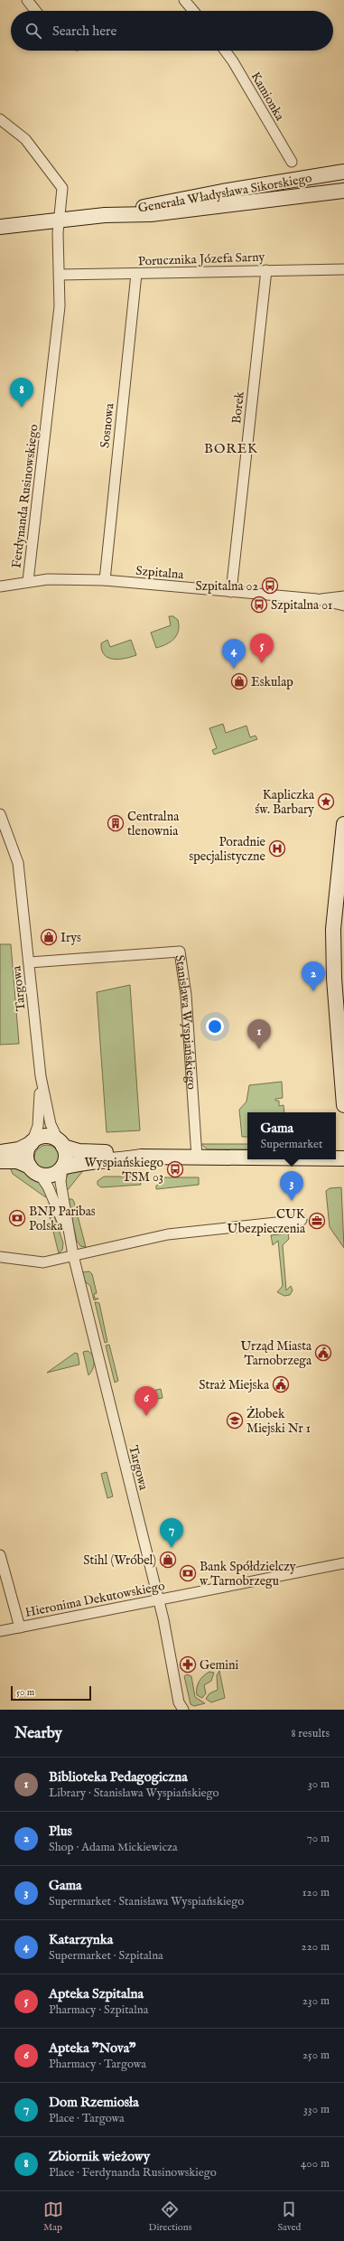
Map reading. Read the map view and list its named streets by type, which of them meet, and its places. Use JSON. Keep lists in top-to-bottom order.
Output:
{
  "streets": {
    "street": [
      "Kamionka",
      "Generała Władysława Sikorskiego",
      "Porucznika Józefa Sarny",
      "Borek",
      "Sosnowa",
      "Ferdynanda Rusinowskiego",
      "Szpitalna",
      "Targowa",
      "Stanisława Wyspiańskiego",
      "Hieronima Dekutowskiego"
    ]
  },
  "crossings": [
    ["Generała Władysława Sikorskiego", "Ferdynanda Rusinowskiego"],
    ["Porucznika Józefa Sarny", "Borek"],
    ["Porucznika Józefa Sarny", "Sosnowa"],
    ["Porucznika Józefa Sarny", "Ferdynanda Rusinowskiego"],
    ["Borek", "Szpitalna"],
    ["Sosnowa", "Szpitalna"],
    ["Ferdynanda Rusinowskiego", "Szpitalna"],
    ["Targowa", "Stanisława Wyspiańskiego"],
    ["Targowa", "Hieronima Dekutowskiego"]
  ],
  "districts": ["BOREK"],
  "places": {
    "bus stop": ["Szpitalna 02", "Szpitalna 01", "Wyspiańskiego TSM 03"],
    "shop": ["Eskulap", "Irys", "Stihl (Wróbel)"],
    "place": ["Kapliczka św. Barbary"],
    "building": ["Centralna tlenownia"],
    "hospital": ["Poradnie specjalistyczne"],
    "bank": ["BNP Paribas Polska", "Bank Spółdzielczy w Tarnobrzegu"],
    "office": ["CUK Ubezpieczenia"],
    "public building": ["Urząd Miasta Tarnobrzega", "Straż Miejska"],
    "school or university": ["Żłobek Miejski Nr 1"],
    "pharmacy": ["Gemini"]
  },
  "scale_bar": "50 m",
  "page": {
    "search": "Search here",
    "pins": [
      "8",
      "5",
      "4",
      "2",
      "1",
      "3",
      "6",
      "7"
    ],
    "popup": ["Gama", "Supermarket"],
    "scale": "50 m",
    "heading": ["Nearby", "8 results"],
    "list": [
      {
        "mark": "1",
        "name": "Biblioteka Pedagogiczna",
        "note": "Library · Stanisława Wyspiańskiego",
        "value": "30 m"
      },
      {
        "mark": "2",
        "name": "Plus",
        "note": "Shop · Adama Mickiewicza",
        "value": "70 m"
      },
      {
        "mark": "3",
        "name": "Gama",
        "note": "Supermarket · Stanisława Wyspiańskiego",
        "value": "120 m"
      },
      {
        "mark": "4",
        "name": "Katarzynka",
        "note": "Supermarket · Szpitalna",
        "value": "220 m"
      },
      {
        "mark": "5",
        "name": "Apteka Szpitalna",
        "note": "Pharmacy · Szpitalna",
        "value": "230 m"
      },
      {
        "mark": "6",
        "name": "Apteka \"Nova\"",
        "note": "Pharmacy · Targowa",
        "value": "250 m"
      },
      {
        "mark": "7",
        "name": "Dom Rzemiosła",
        "note": "Place · Targowa",
        "value": "330 m"
      },
      {
        "mark": "8",
        "name": "Zbiornik wieżowy",
        "note": "Place · Ferdynanda Rusinowskiego",
        "value": "400 m"
      }
    ],
    "nav": ["Map", "Directions", "Saved"]
  }
}
